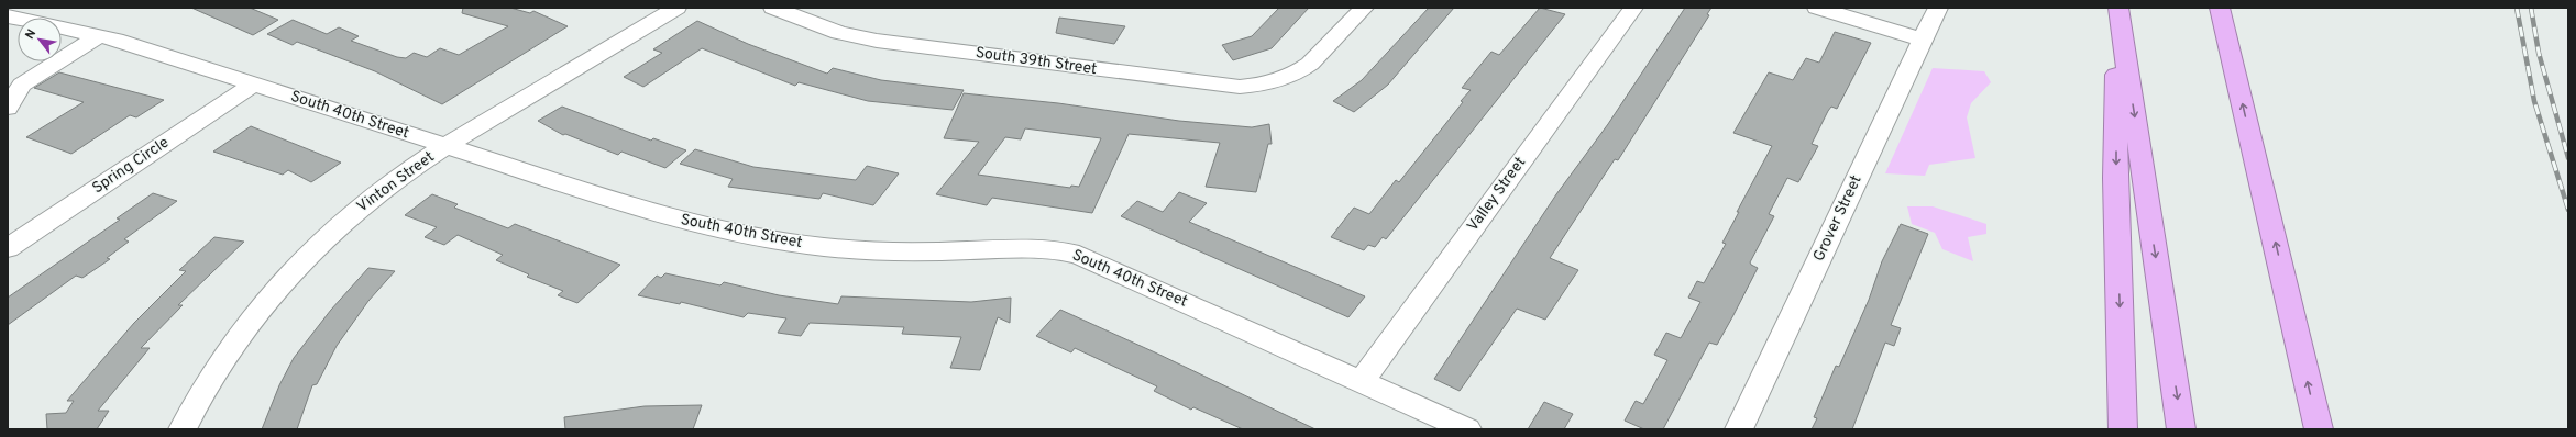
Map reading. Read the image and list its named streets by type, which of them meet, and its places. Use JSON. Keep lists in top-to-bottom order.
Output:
{
  "streets": {
    "street": [
      "South 39th Street",
      "South 40th Street",
      "Spring Circle",
      "Vinton Street",
      "Valley Street",
      "Grover Street"
    ]
  },
  "crossings": [
    ["South 40th Street", "Spring Circle"],
    ["South 40th Street", "Vinton Street"],
    ["South 40th Street", "Valley Street"]
  ],
  "north": "top left"
}
